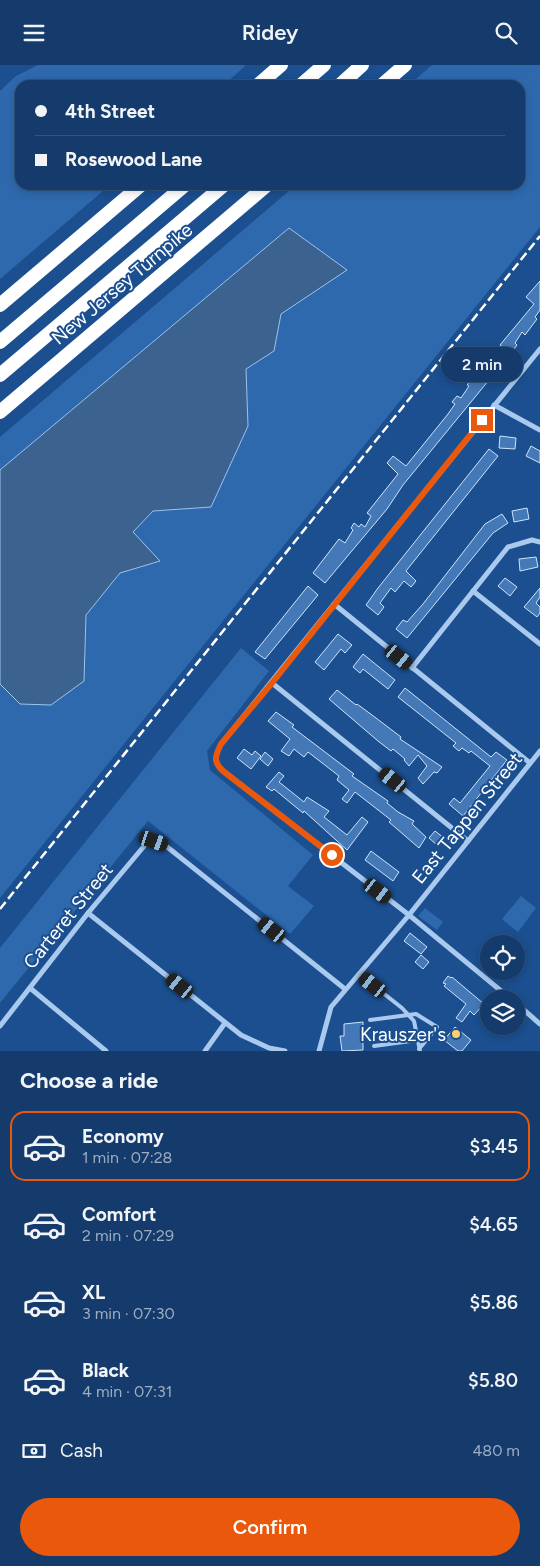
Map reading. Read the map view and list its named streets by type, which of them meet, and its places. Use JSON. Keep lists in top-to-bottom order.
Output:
{
  "streets": {
    "highway": ["New Jersey Turnpike"],
    "street": ["East Tappen Street", "Carteret Street"]
  },
  "crossings": [
    ["East Tappen Street", "Carteret Street"]
  ],
  "places": ["Krauszer's"],
  "page": {
    "header": "Ridey",
    "banner": ["4th Street", "Rosewood Lane"],
    "bubble": "2 min",
    "heading": "Choose a ride",
    "list": [
      {
        "name": "Economy",
        "note": "1 min · 07:28",
        "value": "$3.45"
      },
      {
        "name": "Comfort",
        "note": "2 min · 07:29",
        "value": "$4.65"
      },
      {
        "name": "XL",
        "note": "3 min · 07:30",
        "value": "$5.86"
      },
      {
        "name": "Black",
        "note": "4 min · 07:31",
        "value": "$5.80"
      }
    ],
    "pay": ["Cash", "480 m"],
    "buttons": "Confirm"
  }
}
